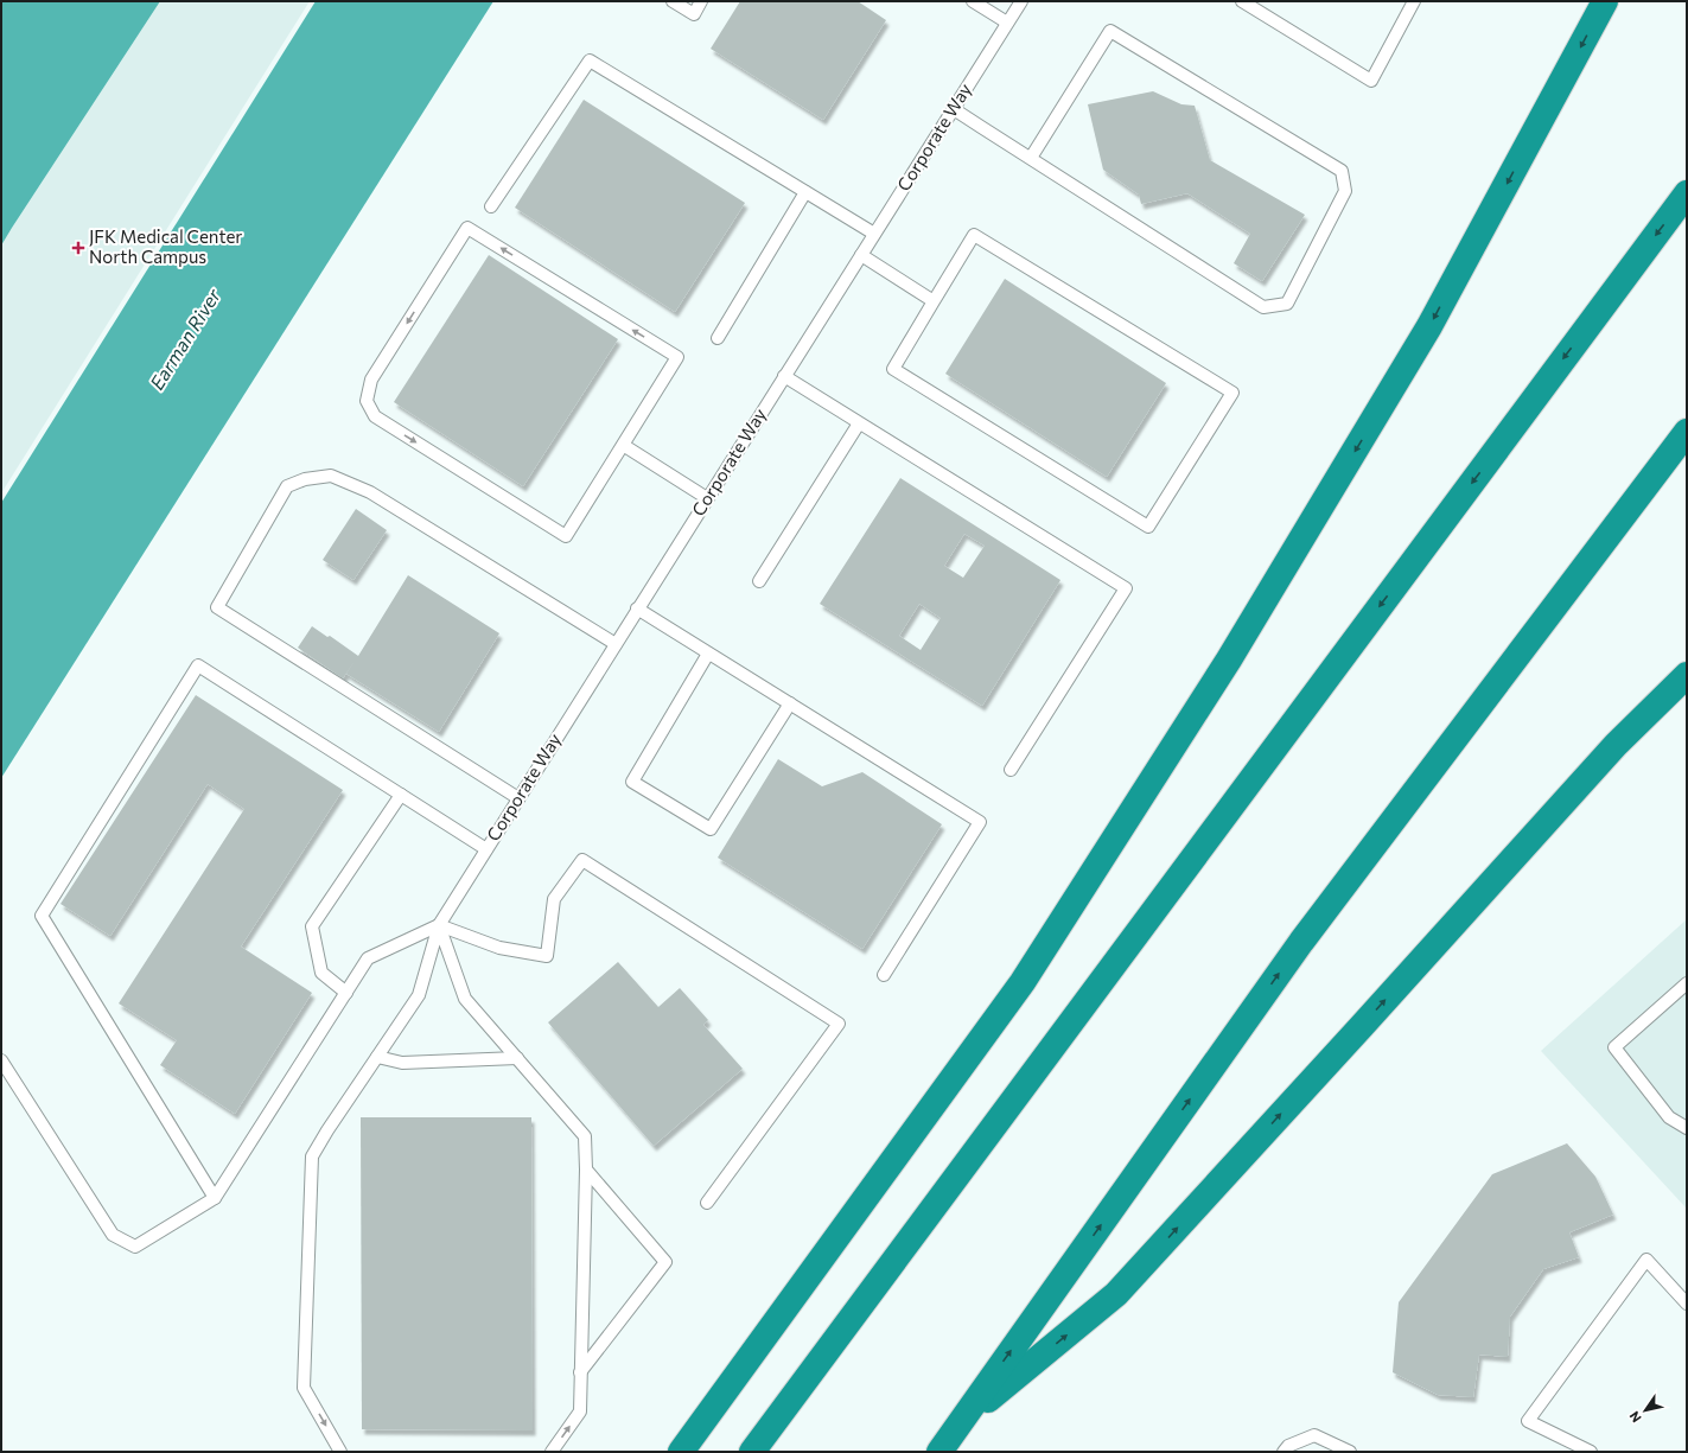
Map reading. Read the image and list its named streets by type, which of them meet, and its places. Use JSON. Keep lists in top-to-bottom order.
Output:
{
  "streets": {
    "lane": ["Corporate Way"]
  },
  "water": ["Earman River"],
  "places": {
    "health": ["JFK Medical Center North Campus"]
  },
  "north": "bottom left"
}
